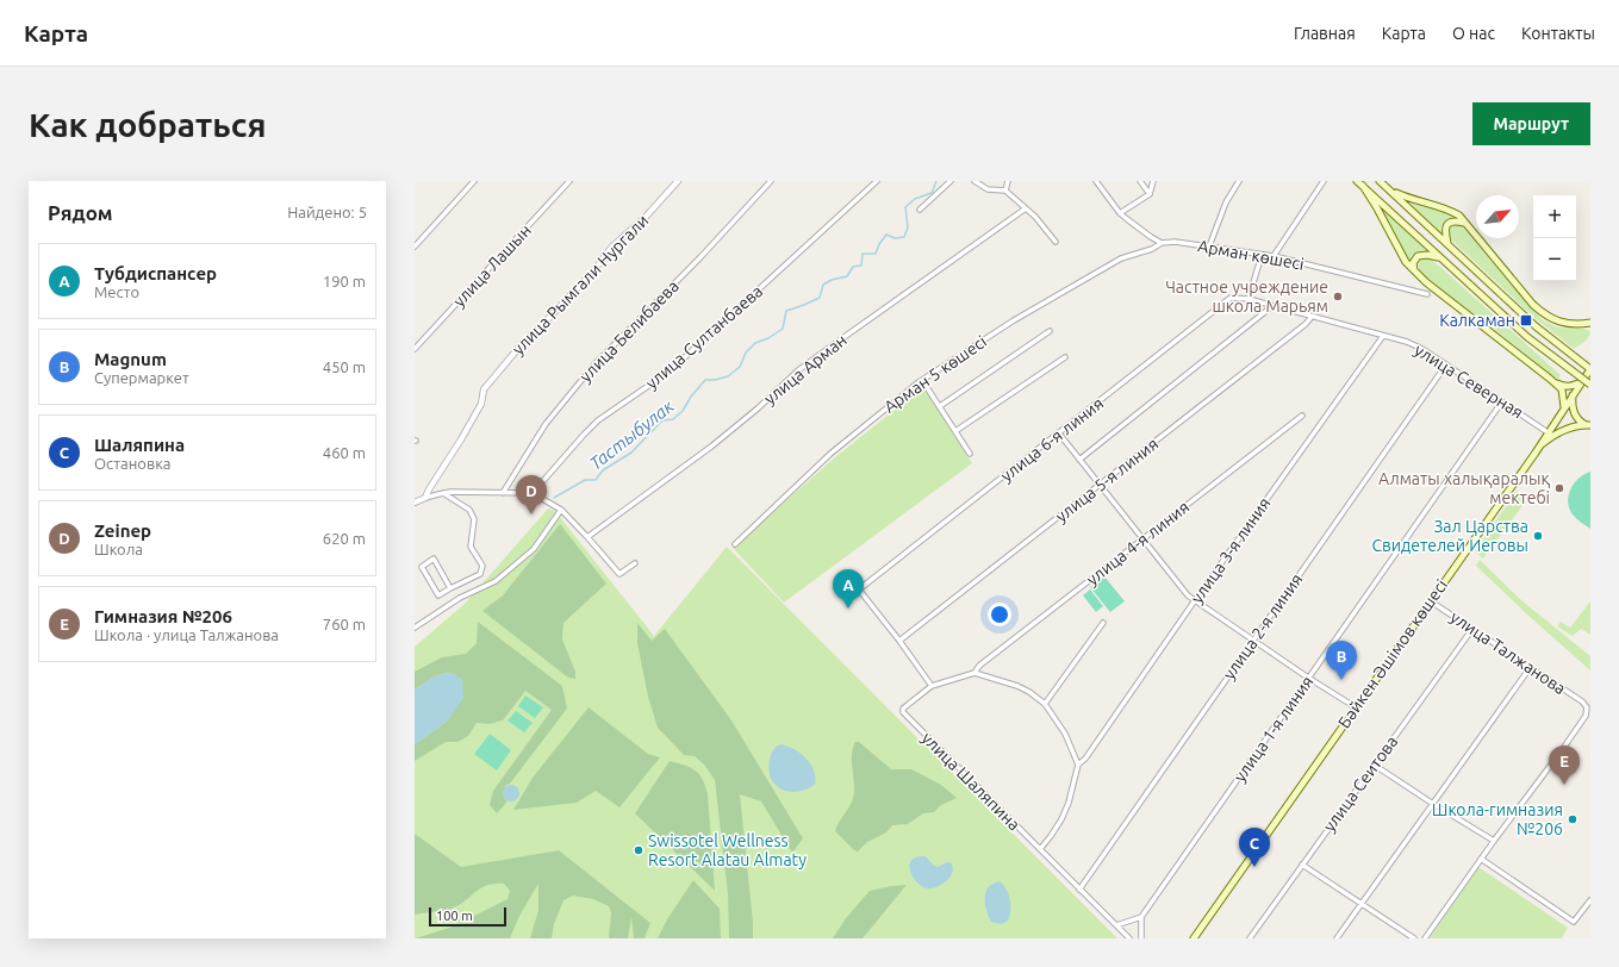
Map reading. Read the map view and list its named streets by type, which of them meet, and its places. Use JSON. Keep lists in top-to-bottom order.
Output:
{
  "streets": {
    "main road": ["Бәйкен Әшімов көшесі"],
    "street": [
      "Арман көшесі",
      "улица Лашын",
      "улица Рымгали Нургали",
      "улица Белибаева",
      "улица Султанбаева",
      "улица Арман",
      "Арман 5 көшесі",
      "улица Северная",
      "улица 6-я линия",
      "улица 5-я линия",
      "улица 4-я линия",
      "улица 3-я линия",
      "улица 2-я линия",
      "улица Талжанова",
      "улица 1-я линия",
      "улица Шаляпина",
      "улица Сеитова"
    ]
  },
  "crossings": [
    ["Арман көшесі", "Арман 5 көшесі"],
    ["улица Северная", "улица 6-я линия"],
    ["улица Северная", "улица 5-я линия"],
    ["улица Северная", "улица 3-я линия"],
    ["улица Северная", "улица 2-я линия"],
    ["улица Северная", "Бәйкен Әшімов көшесі"],
    ["улица Северная", "улица 1-я линия"],
    ["улица 6-я линия", "улица 5-я линия"],
    ["улица 2-я линия", "улица Шаляпина"],
    ["улица Талжанова", "Бәйкен Әшімов көшесі"],
    ["улица Талжанова", "улица Сеитова"]
  ],
  "water": ["Тастыбулак"],
  "places": {
    "other": [
      "Частное учреждение школа Марьям",
      "Алматы халықаралық мектебі",
      "Зал Царства Свидетелей Иеговы",
      "Школа-гимназия №206",
      "Swissotel Wellness Resort Alatau Almaty"
    ],
    "transit": ["Калкаман"]
  },
  "scale_bar": "100 m",
  "north": "top right",
  "page": {
    "header": "Карта",
    "nav": [
      "Главная",
      "Карта",
      "О нас",
      "Контакты"
    ],
    "buttons": "Маршрут",
    "title": "Как добраться",
    "heading": ["Рядом", "Найдено: 5"],
    "map_buttons": ["+", "−"],
    "list": [
      {
        "mark": "A",
        "name": "Тубдиспансер",
        "note": "Место",
        "value": "190 m"
      },
      {
        "mark": "B",
        "name": "Magnum",
        "note": "Супермаркет",
        "value": "450 m"
      },
      {
        "mark": "C",
        "name": "Шаляпина",
        "note": "Остановка",
        "value": "460 m"
      },
      {
        "mark": "D",
        "name": "Zeinep",
        "note": "Школа",
        "value": "620 m"
      },
      {
        "mark": "E",
        "name": "Гимназия №206",
        "note": "Школа · улица Талжанова",
        "value": "760 m"
      }
    ],
    "pins": [
      "D",
      "A",
      "B",
      "E",
      "C"
    ],
    "scale": "100 m"
  }
}
